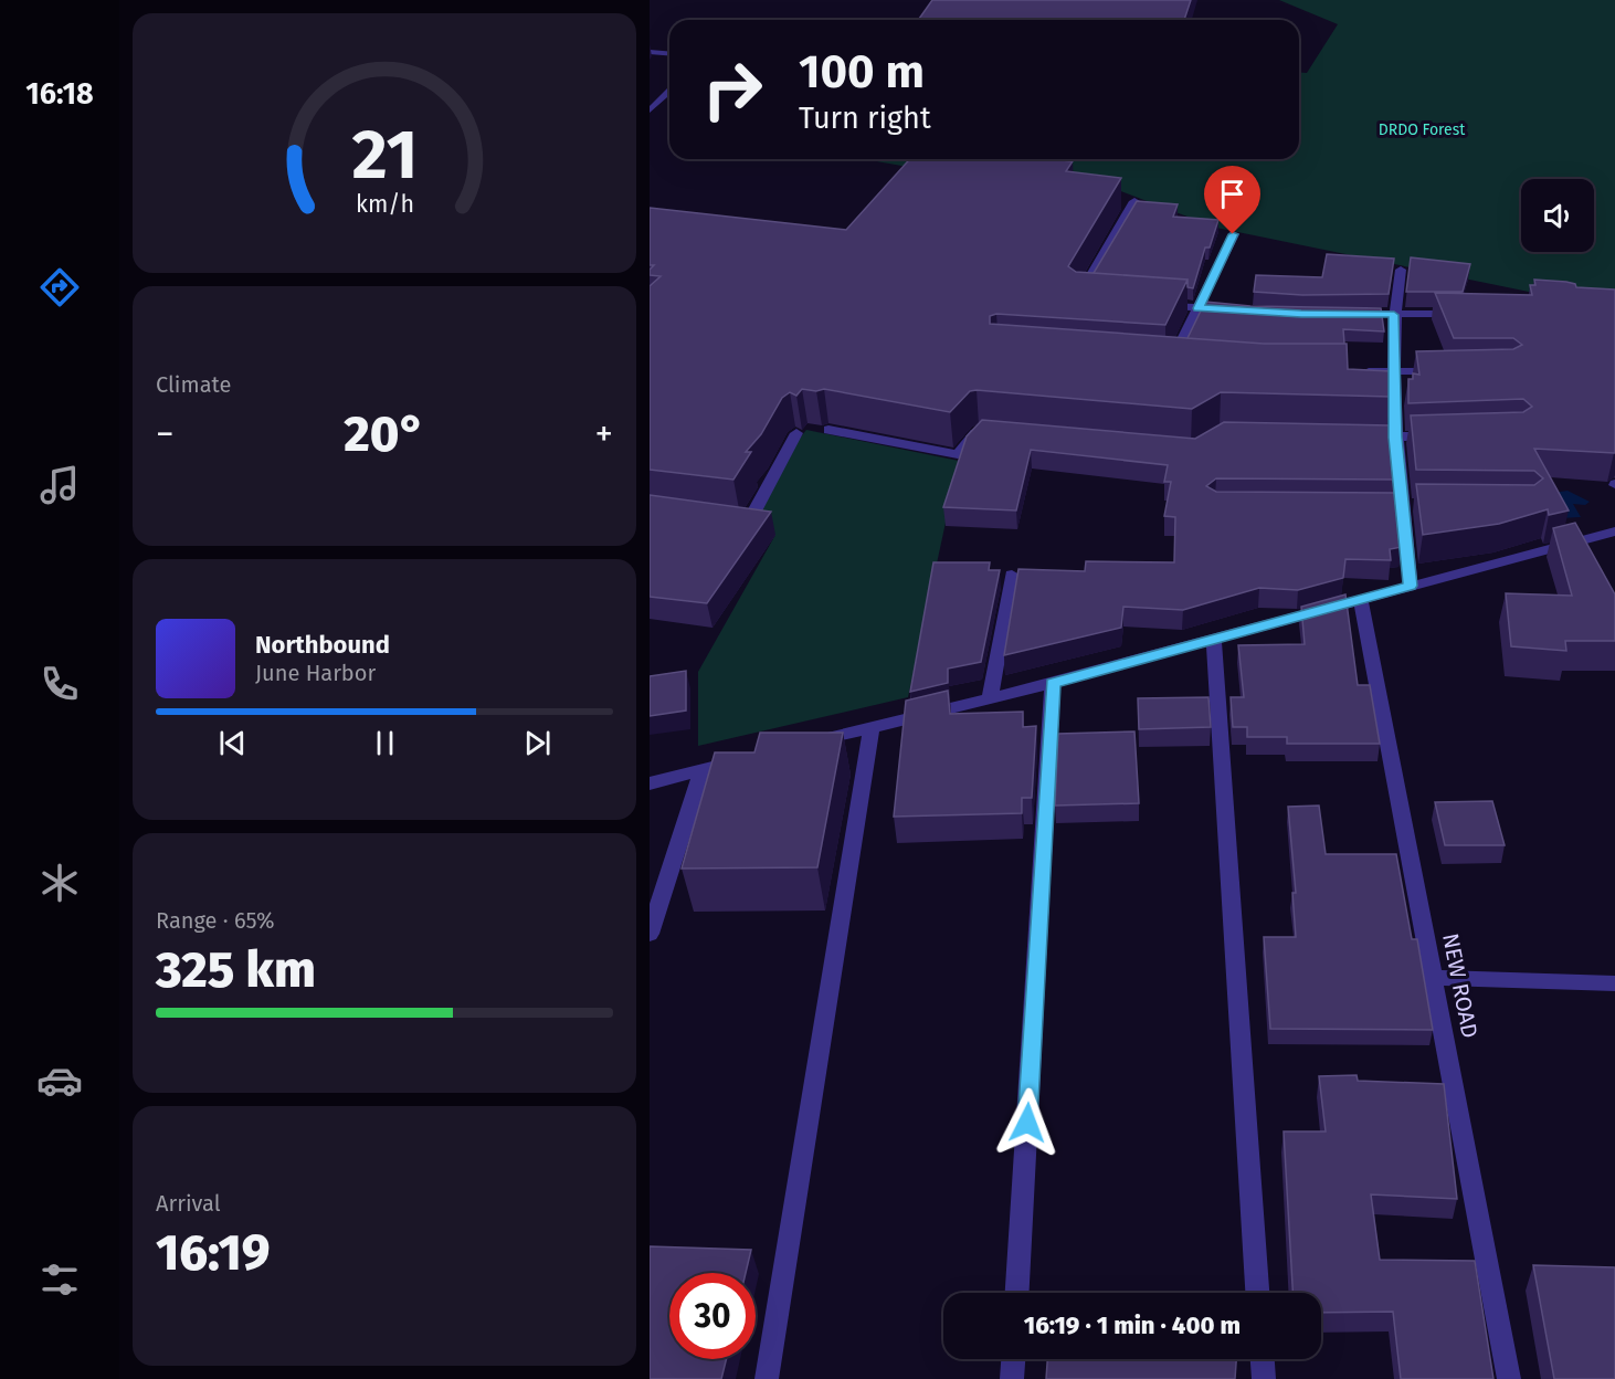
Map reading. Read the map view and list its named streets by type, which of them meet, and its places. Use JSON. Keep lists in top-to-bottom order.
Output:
{
  "streets": {
    "street": ["NEW ROAD"]
  },
  "parks": ["DRDO Forest"],
  "page": {
    "tabs": "16:18",
    "turn": ["100 m", "Turn right"],
    "tile": [
      "Climate",
      ["Range · 65%", "325 km"],
      ["Arrival", "16:19"]
    ],
    "heat": ["−", "20°", "+"],
    "song": ["Northbound", "June Harbor"],
    "limit": "30",
    "trip": "16:19 · 1 min · 400 m",
    "gauge": ["21", "km/h"]
  }
}
